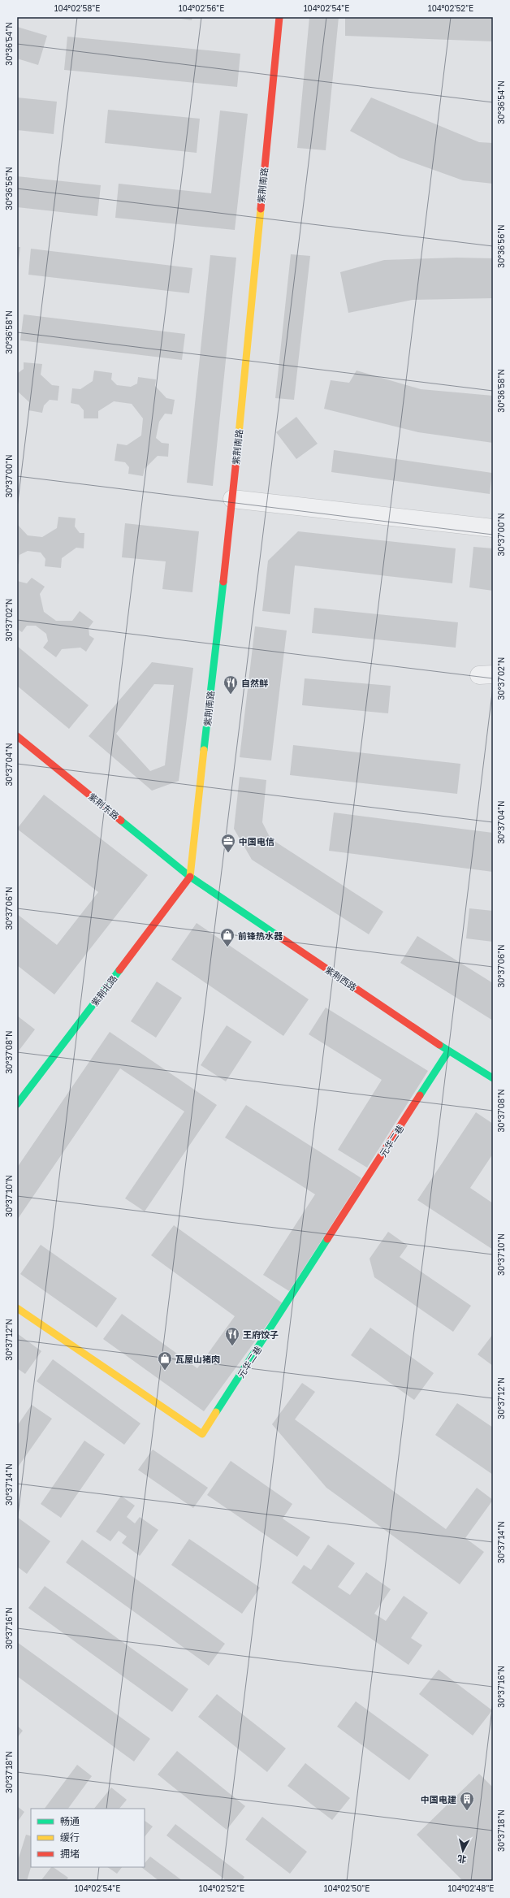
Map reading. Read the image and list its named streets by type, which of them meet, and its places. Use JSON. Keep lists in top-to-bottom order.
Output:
{
  "streets": {
    "street": [
      "紫荆南路",
      "紫荆东路",
      "紫荆西路",
      "紫荆北路",
      "元华二巷"
    ]
  },
  "crossings": [
    ["紫荆南路", "紫荆东路"],
    ["紫荆南路", "紫荆西路"],
    ["紫荆南路", "紫荆北路"],
    ["紫荆东路", "紫荆西路"],
    ["紫荆东路", "紫荆北路"],
    ["紫荆西路", "紫荆北路"],
    ["紫荆西路", "元华二巷"]
  ],
  "places": {
    "restaurant": ["自然鲜", "王府饺子"],
    "office": ["中国电信"],
    "shop": ["前锋热水器", "瓦屋山猪肉"],
    "building": ["中国电建"]
  },
  "legend": ["畅通", "缓行", "拥堵"],
  "north": "bottom",
  "coordinates": [
    "104°02'58\"E",
    "104°02'56\"E",
    "104°02'54\"E",
    "104°02'52\"E",
    "30°36'54\"N",
    "30°36'56\"N",
    "30°36'58\"N",
    "30°37'00\"N",
    "30°37'02\"N",
    "30°37'04\"N",
    "30°37'06\"N",
    "30°37'08\"N",
    "30°37'10\"N",
    "30°37'12\"N",
    "30°37'14\"N",
    "30°37'16\"N",
    "30°37'18\"N",
    "104°02'50\"E",
    "104°02'48\"E"
  ]
}
